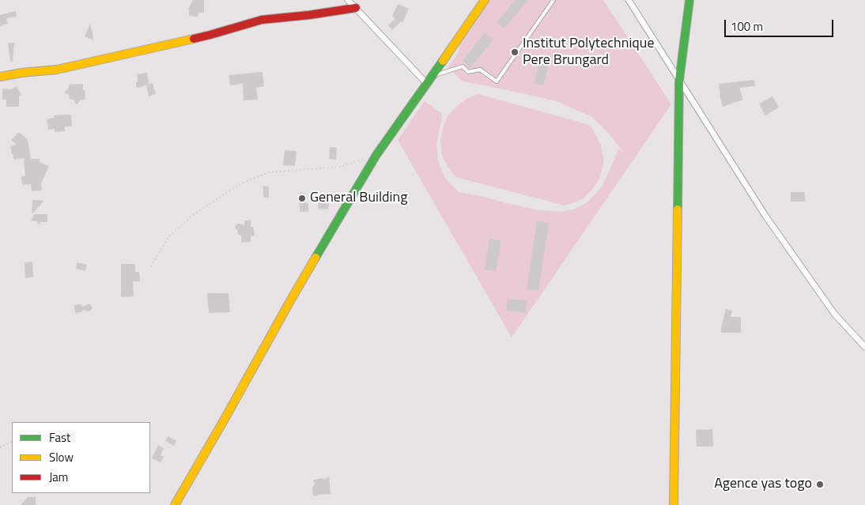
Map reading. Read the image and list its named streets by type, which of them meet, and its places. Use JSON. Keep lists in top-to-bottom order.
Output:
{
  "places": ["Institut Polytechnique Pere Brungard", "General Building", "Agence yas togo"],
  "legend": ["Fast", "Slow", "Jam"],
  "scale_bar": "100 m"
}
